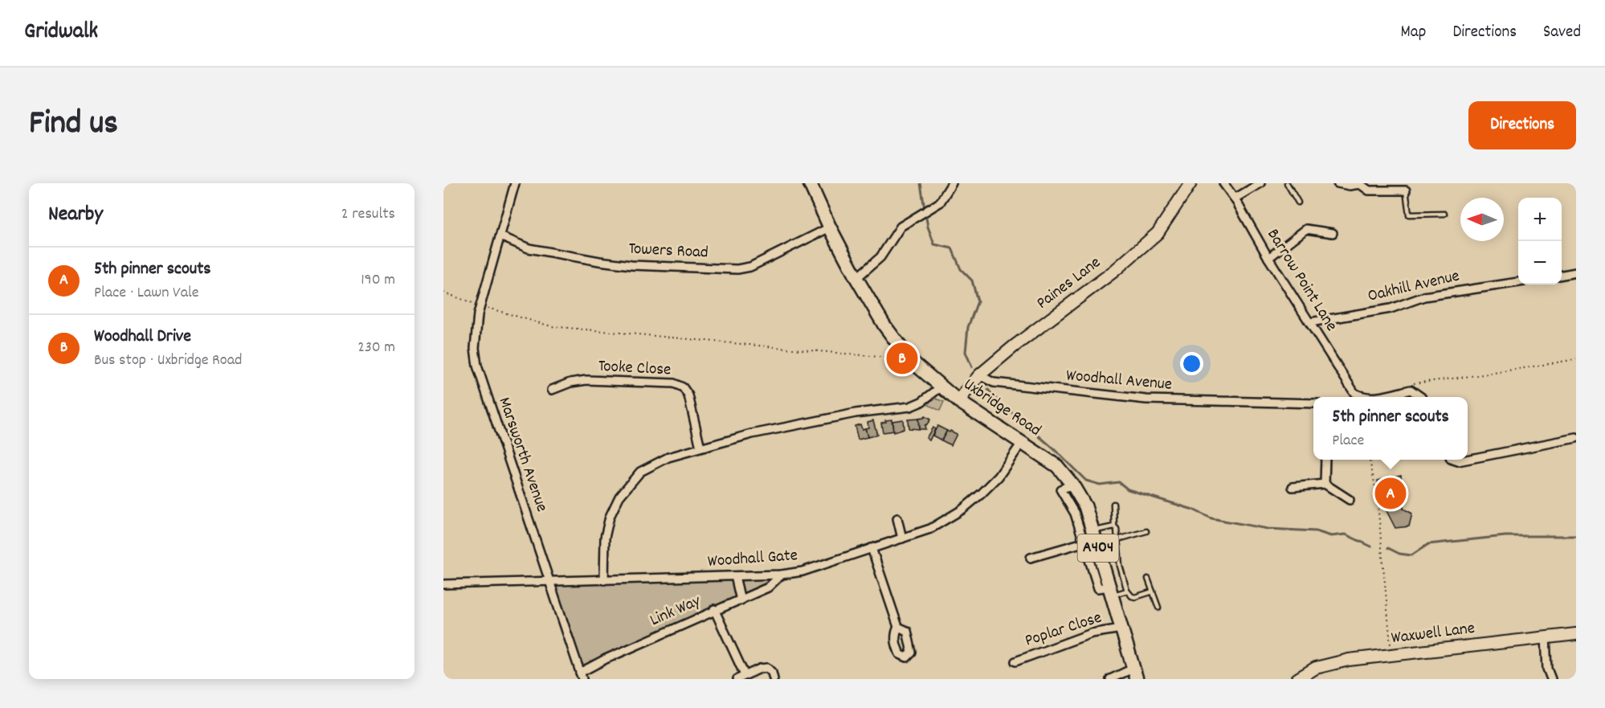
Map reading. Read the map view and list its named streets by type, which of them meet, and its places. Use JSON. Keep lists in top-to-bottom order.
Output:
{
  "streets": {
    "main road": ["Uxbridge Road", "A404"],
    "street": [
      "Towers Road",
      "Barrow Point Lane",
      "Paines Lane",
      "Oakhill Avenue",
      "Tooke Close",
      "Woodhall Avenue",
      "Marsworth Avenue",
      "Woodhall Gate",
      "Link Way",
      "Poplar Close",
      "Waxwell Lane"
    ]
  },
  "crossings": [
    ["Towers Road", "Uxbridge Road"],
    ["Towers Road", "Marsworth Avenue"],
    ["Barrow Point Lane", "Oakhill Avenue"],
    ["Paines Lane", "Woodhall Avenue"],
    ["Paines Lane", "Uxbridge Road"],
    ["Uxbridge Road", "Woodhall Gate"],
    ["Uxbridge Road", "Poplar Close"],
    ["Marsworth Avenue", "Woodhall Gate"],
    ["Marsworth Avenue", "Link Way"],
    ["Woodhall Gate", "Link Way"]
  ],
  "north": "left",
  "page": {
    "header": "Gridwalk",
    "nav": ["Map", "Directions", "Saved"],
    "title": "Find us",
    "buttons": "Directions",
    "heading": ["Nearby", "2 results"],
    "map_buttons": ["+", "−"],
    "list": [
      {
        "mark": "A",
        "name": "5th pinner scouts",
        "note": "Place · Lawn Vale",
        "value": "190 m"
      },
      {
        "mark": "B",
        "name": "Woodhall Drive",
        "note": "Bus stop · Uxbridge Road",
        "value": "230 m"
      }
    ],
    "pins": ["B", "A"],
    "popup": ["5th pinner scouts", "Place"]
  }
}
